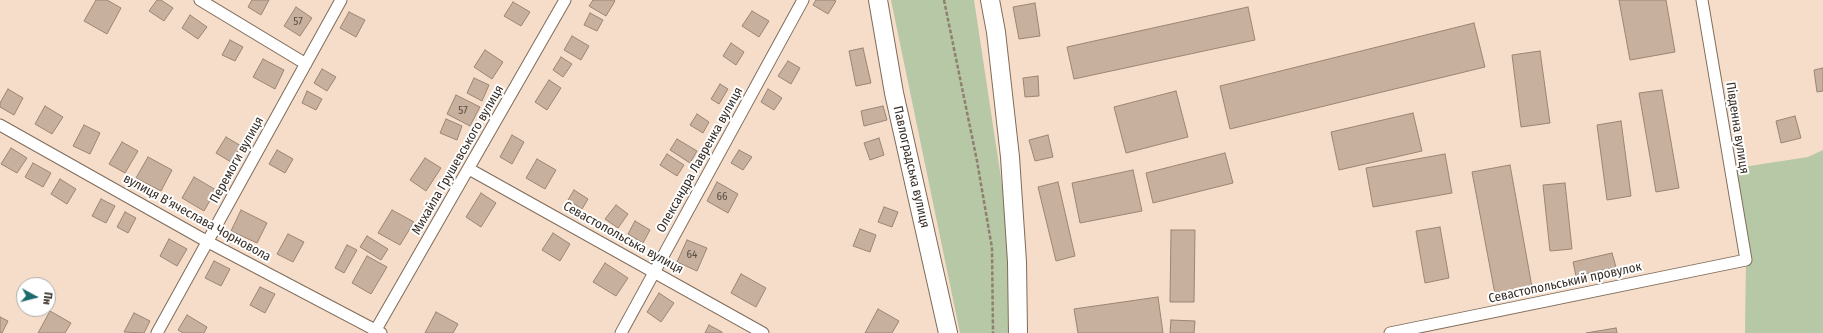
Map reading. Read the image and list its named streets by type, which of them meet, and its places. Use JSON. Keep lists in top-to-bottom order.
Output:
{
  "streets": {
    "main road": ["Павлоградська вулиця"],
    "street": [
      "Південна вулиця",
      "Перемоги вулиця",
      "Михайла Грушевського вулиця",
      "Олександра Лавренка вулиця",
      "вулиця В’ячеслава Чорновола",
      "Севастопольська вулиця",
      "Севастопольський провулок"
    ]
  },
  "crossings": [
    ["Південна вулиця", "Севастопольський провулок"],
    ["Перемоги вулиця", "вулиця В’ячеслава Чорновола"],
    ["Михайла Грушевського вулиця", "вулиця В’ячеслава Чорновола"],
    ["Михайла Грушевського вулиця", "Севастопольська вулиця"],
    ["Олександра Лавренка вулиця", "Севастопольська вулиця"]
  ],
  "house_numbers": [
    "57",
    "57",
    "66",
    "64"
  ],
  "north": "right"
}
